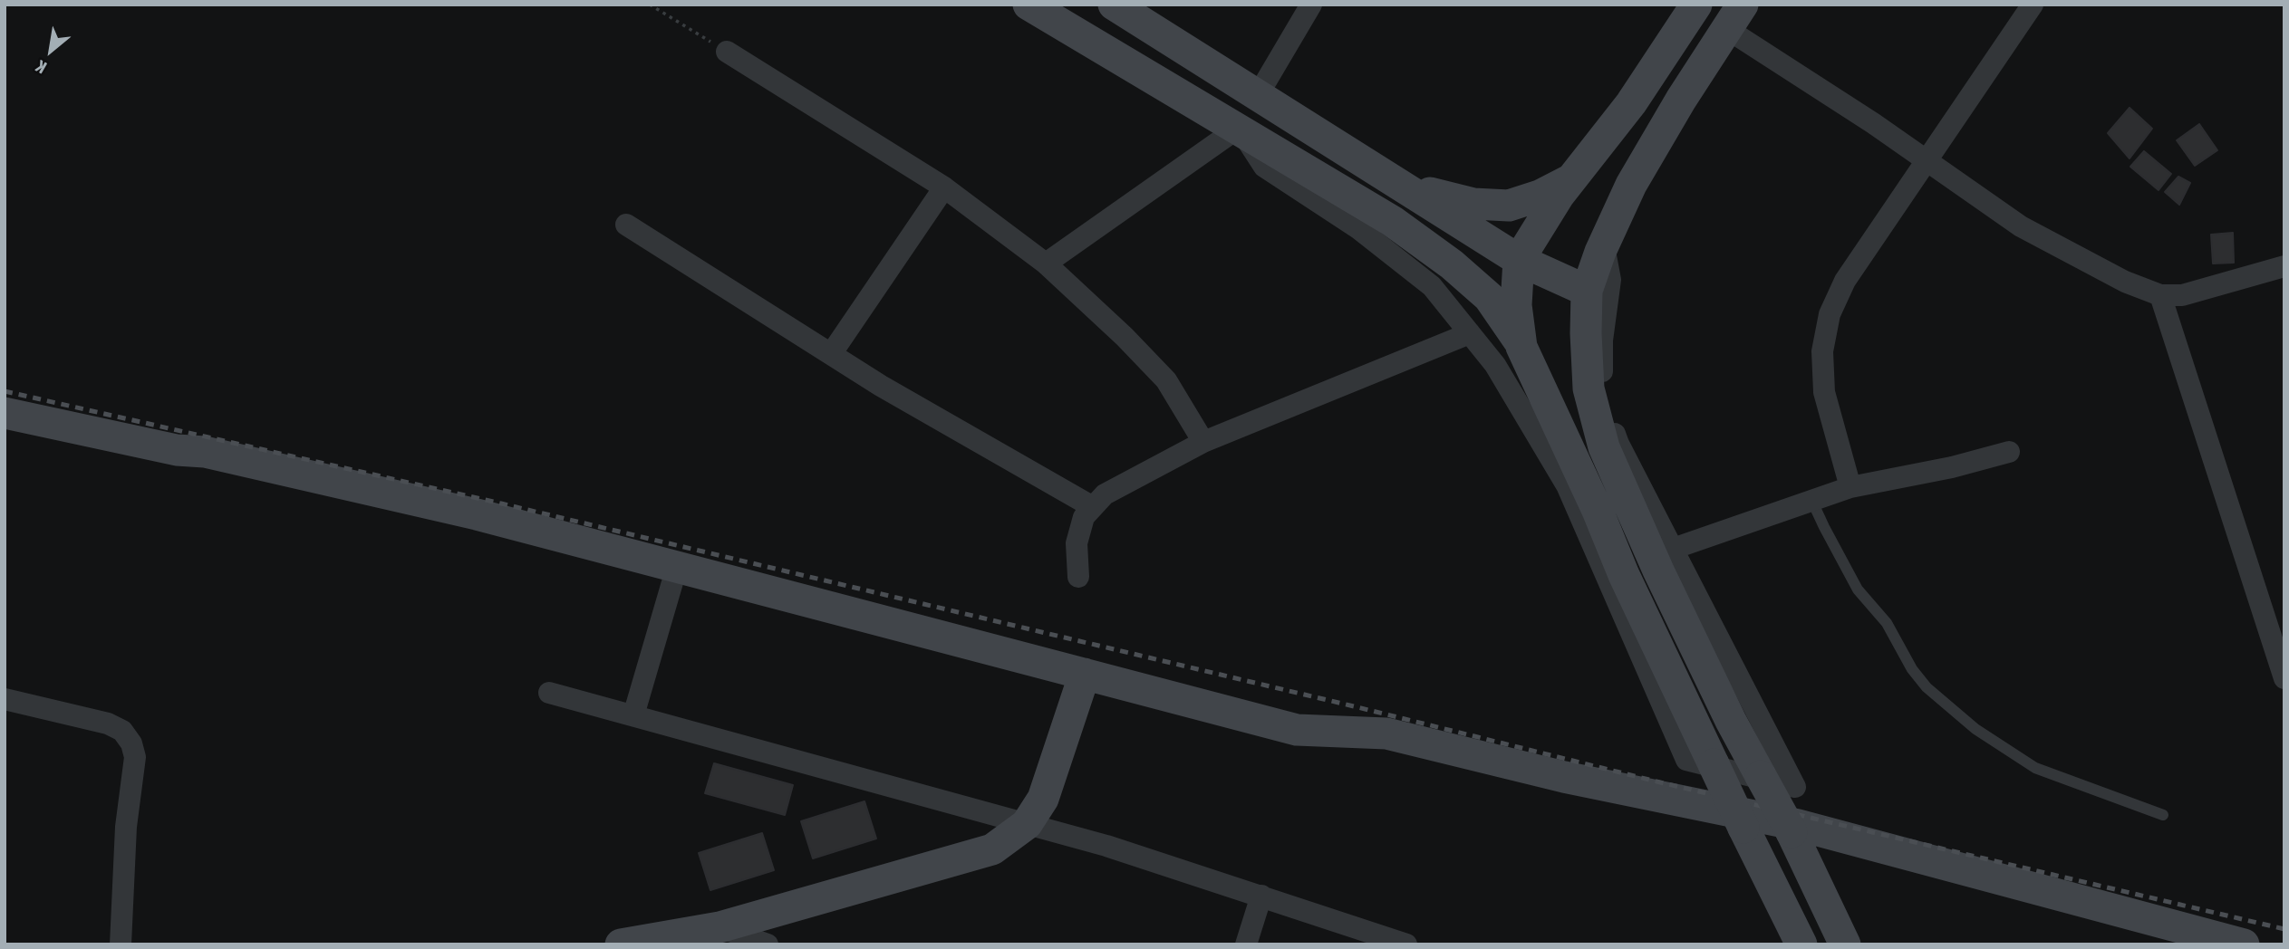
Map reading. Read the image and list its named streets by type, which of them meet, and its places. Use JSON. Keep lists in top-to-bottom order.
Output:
{
  "north": "bottom left"
}
